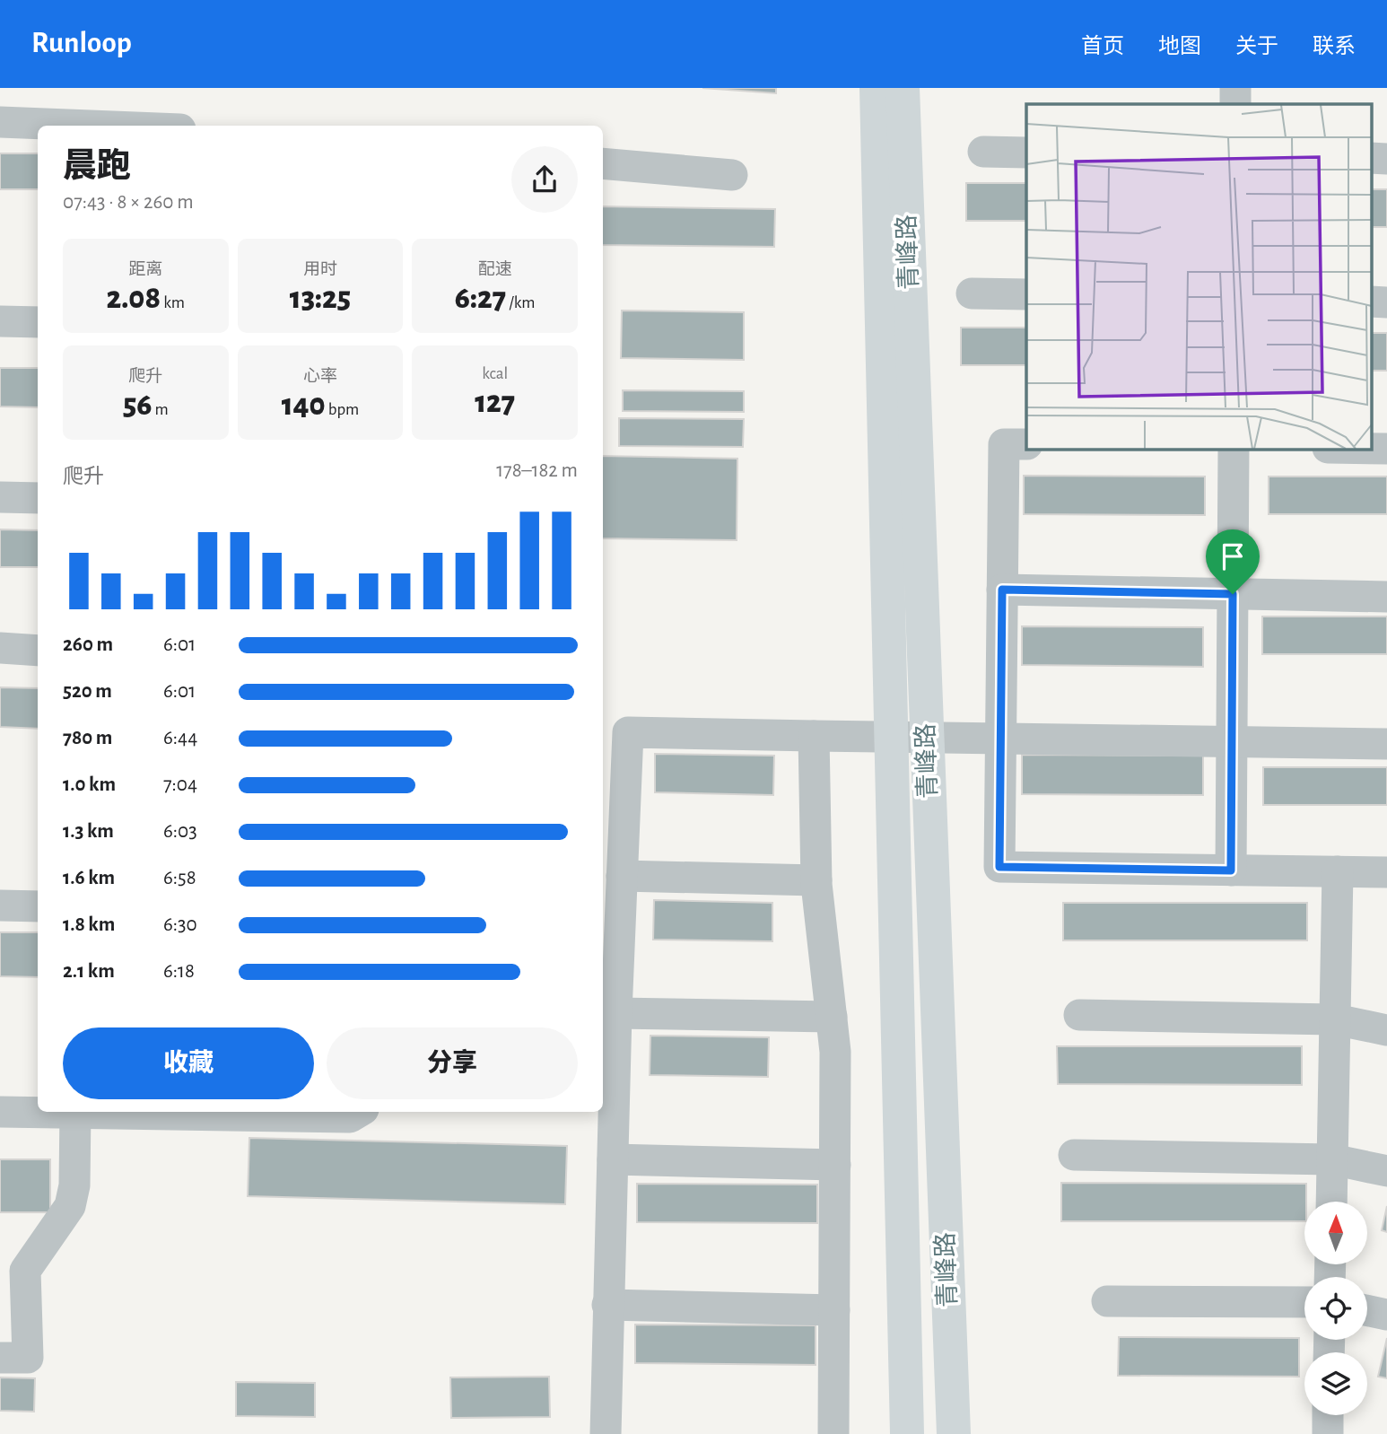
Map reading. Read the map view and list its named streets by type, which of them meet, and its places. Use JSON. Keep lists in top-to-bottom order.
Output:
{
  "streets": {
    "main road": ["青峰路"]
  },
  "north": "top",
  "page": {
    "header": "Runloop",
    "nav": [
      "首页",
      "地图",
      "关于",
      "联系"
    ],
    "heading": ["晨跑", "07:43 · 8 × 260 m"],
    "stats": [
      ["距离", "2.08 km"],
      ["用时", "13:25"],
      ["配速", "6:27 /km"],
      ["爬升", "56 m"],
      ["心率", "140 bpm"],
      ["kcal", "127"]
    ],
    "chart": ["爬升", "178–182 m"],
    "list": [
      {
        "name": "260 m",
        "note": "6:01"
      },
      {
        "name": "520 m",
        "note": "6:01"
      },
      {
        "name": "780 m",
        "note": "6:44"
      },
      {
        "name": "1.0 km",
        "note": "7:04"
      },
      {
        "name": "1.3 km",
        "note": "6:03"
      },
      {
        "name": "1.6 km",
        "note": "6:58"
      },
      {
        "name": "1.8 km",
        "note": "6:30"
      },
      {
        "name": "2.1 km",
        "note": "6:18"
      }
    ],
    "buttons": ["收藏", "分享"]
  }
}
